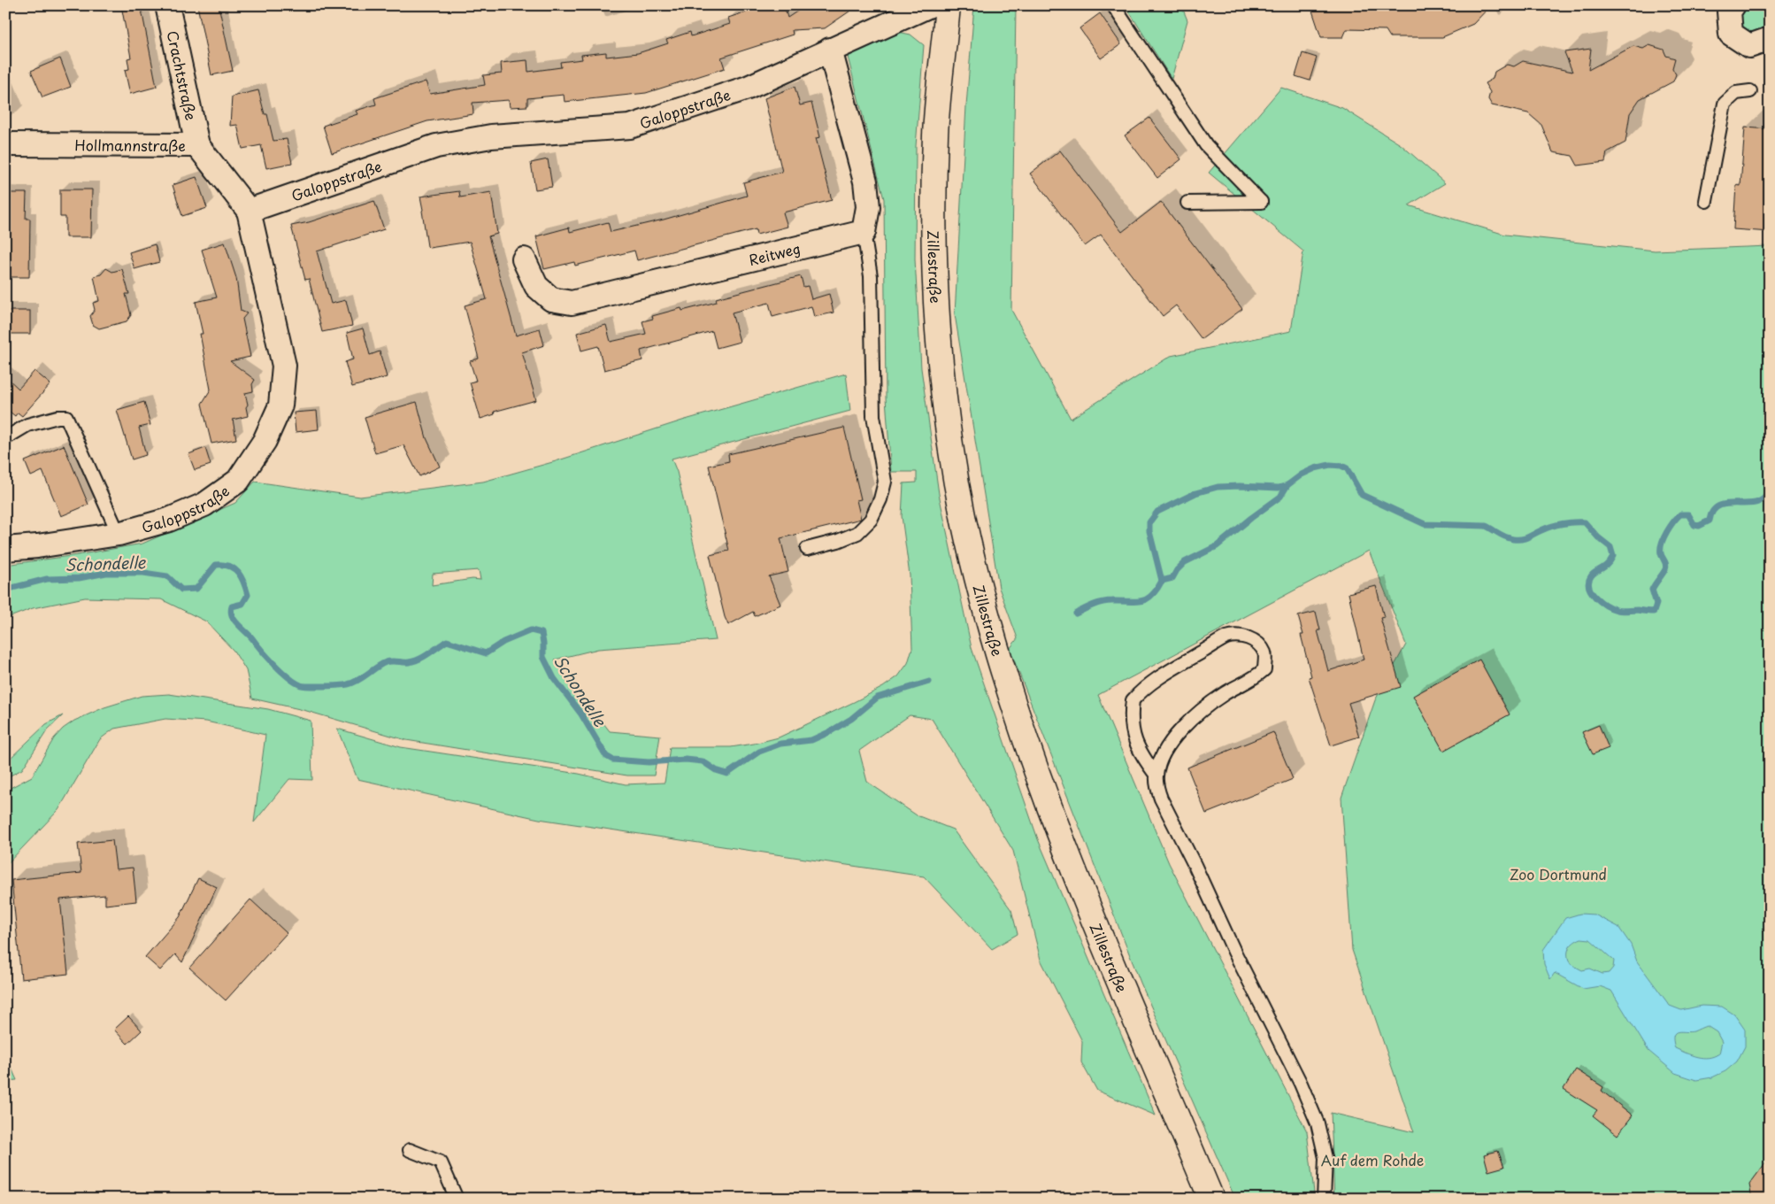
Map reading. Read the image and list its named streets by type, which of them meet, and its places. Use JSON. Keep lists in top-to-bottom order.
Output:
{
  "streets": {
    "main road": ["Zillestraße"],
    "street": [
      "Crachtstraße",
      "Galoppstraße",
      "Hollmannstraße",
      "Reitweg"
    ]
  },
  "crossings": [
    ["Crachtstraße", "Hollmannstraße"],
    ["Galoppstraße", "Hollmannstraße"]
  ],
  "water": ["Schondelle"],
  "parks": ["Zoo Dortmund", "Auf dem Rohde"]
}
